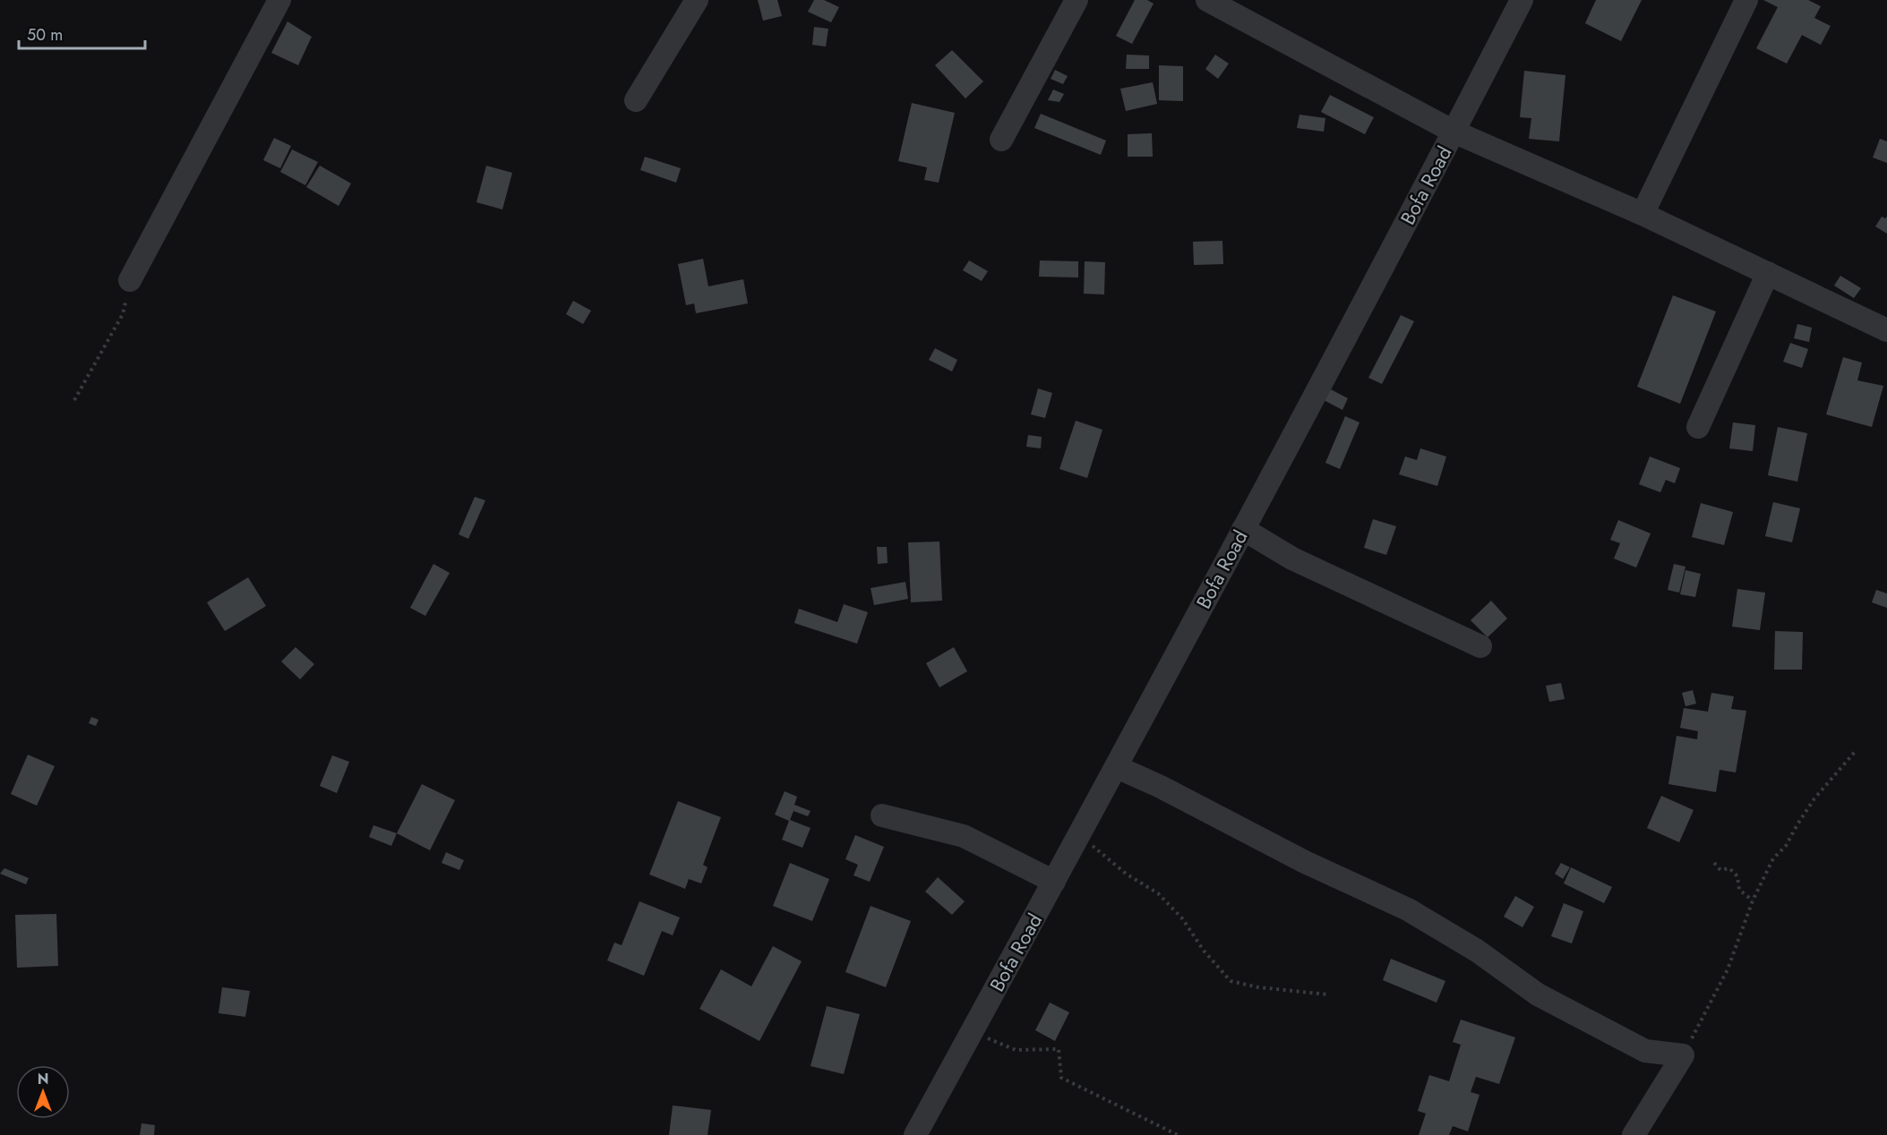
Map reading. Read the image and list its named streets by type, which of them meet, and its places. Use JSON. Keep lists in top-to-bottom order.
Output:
{
  "streets": {
    "street": ["Bofa Road"]
  },
  "scale_bar": "50 m",
  "north": "top"
}
